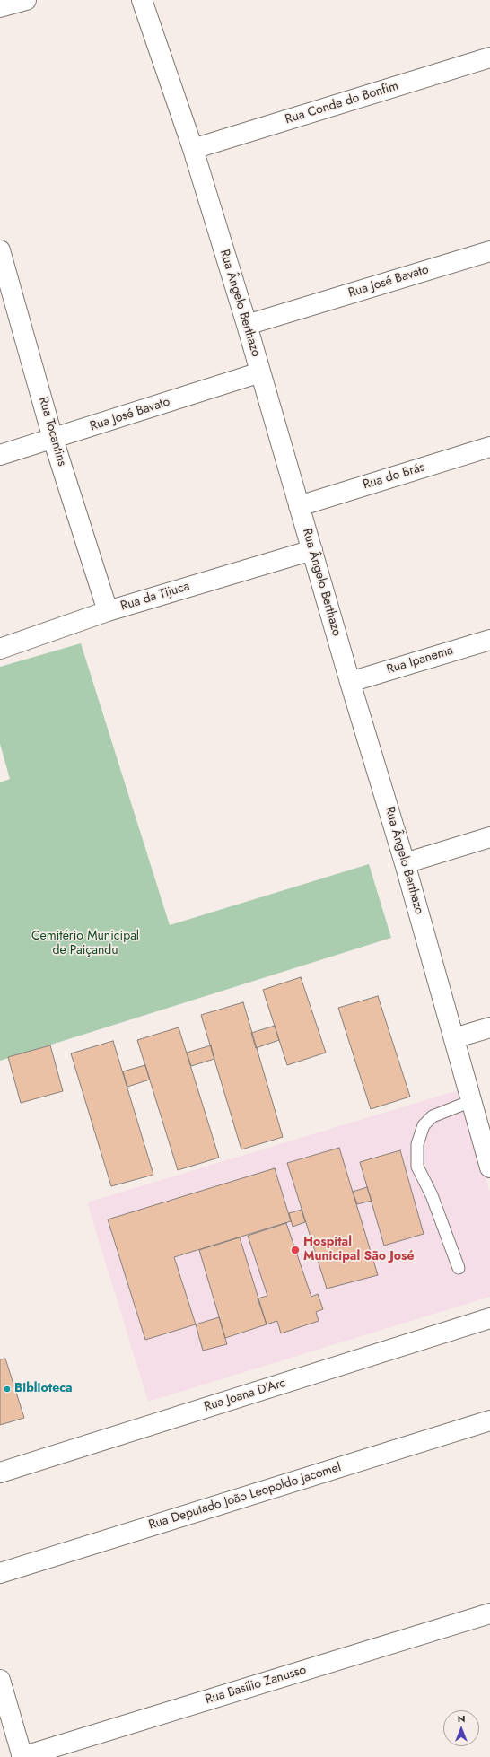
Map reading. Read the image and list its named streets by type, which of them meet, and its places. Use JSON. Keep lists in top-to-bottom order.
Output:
{
  "streets": {
    "street": [
      "Rua Conde do Bonfim",
      "Rua José Bavato",
      "Rua Ângelo Berthazo",
      "Rua Tocantins",
      "Rua do Brás",
      "Rua da Tijuca",
      "Rua Ipanema",
      "Rua Joana D'Arc",
      "Rua Deputado João Leopoldo Jacomel",
      "Rua Basílio Zanusso"
    ]
  },
  "crossings": [
    ["Rua Conde do Bonfim", "Rua Ângelo Berthazo"],
    ["Rua José Bavato", "Rua Ângelo Berthazo"],
    ["Rua José Bavato", "Rua Tocantins"],
    ["Rua Ângelo Berthazo", "Rua do Brás"],
    ["Rua Ângelo Berthazo", "Rua da Tijuca"],
    ["Rua Ângelo Berthazo", "Rua Ipanema"],
    ["Rua Tocantins", "Rua da Tijuca"]
  ],
  "parks": ["Cemitério Municipal de Paiçandu"],
  "places": ["Hospital Municipal São José", "Biblioteca"],
  "north": "top"
}
